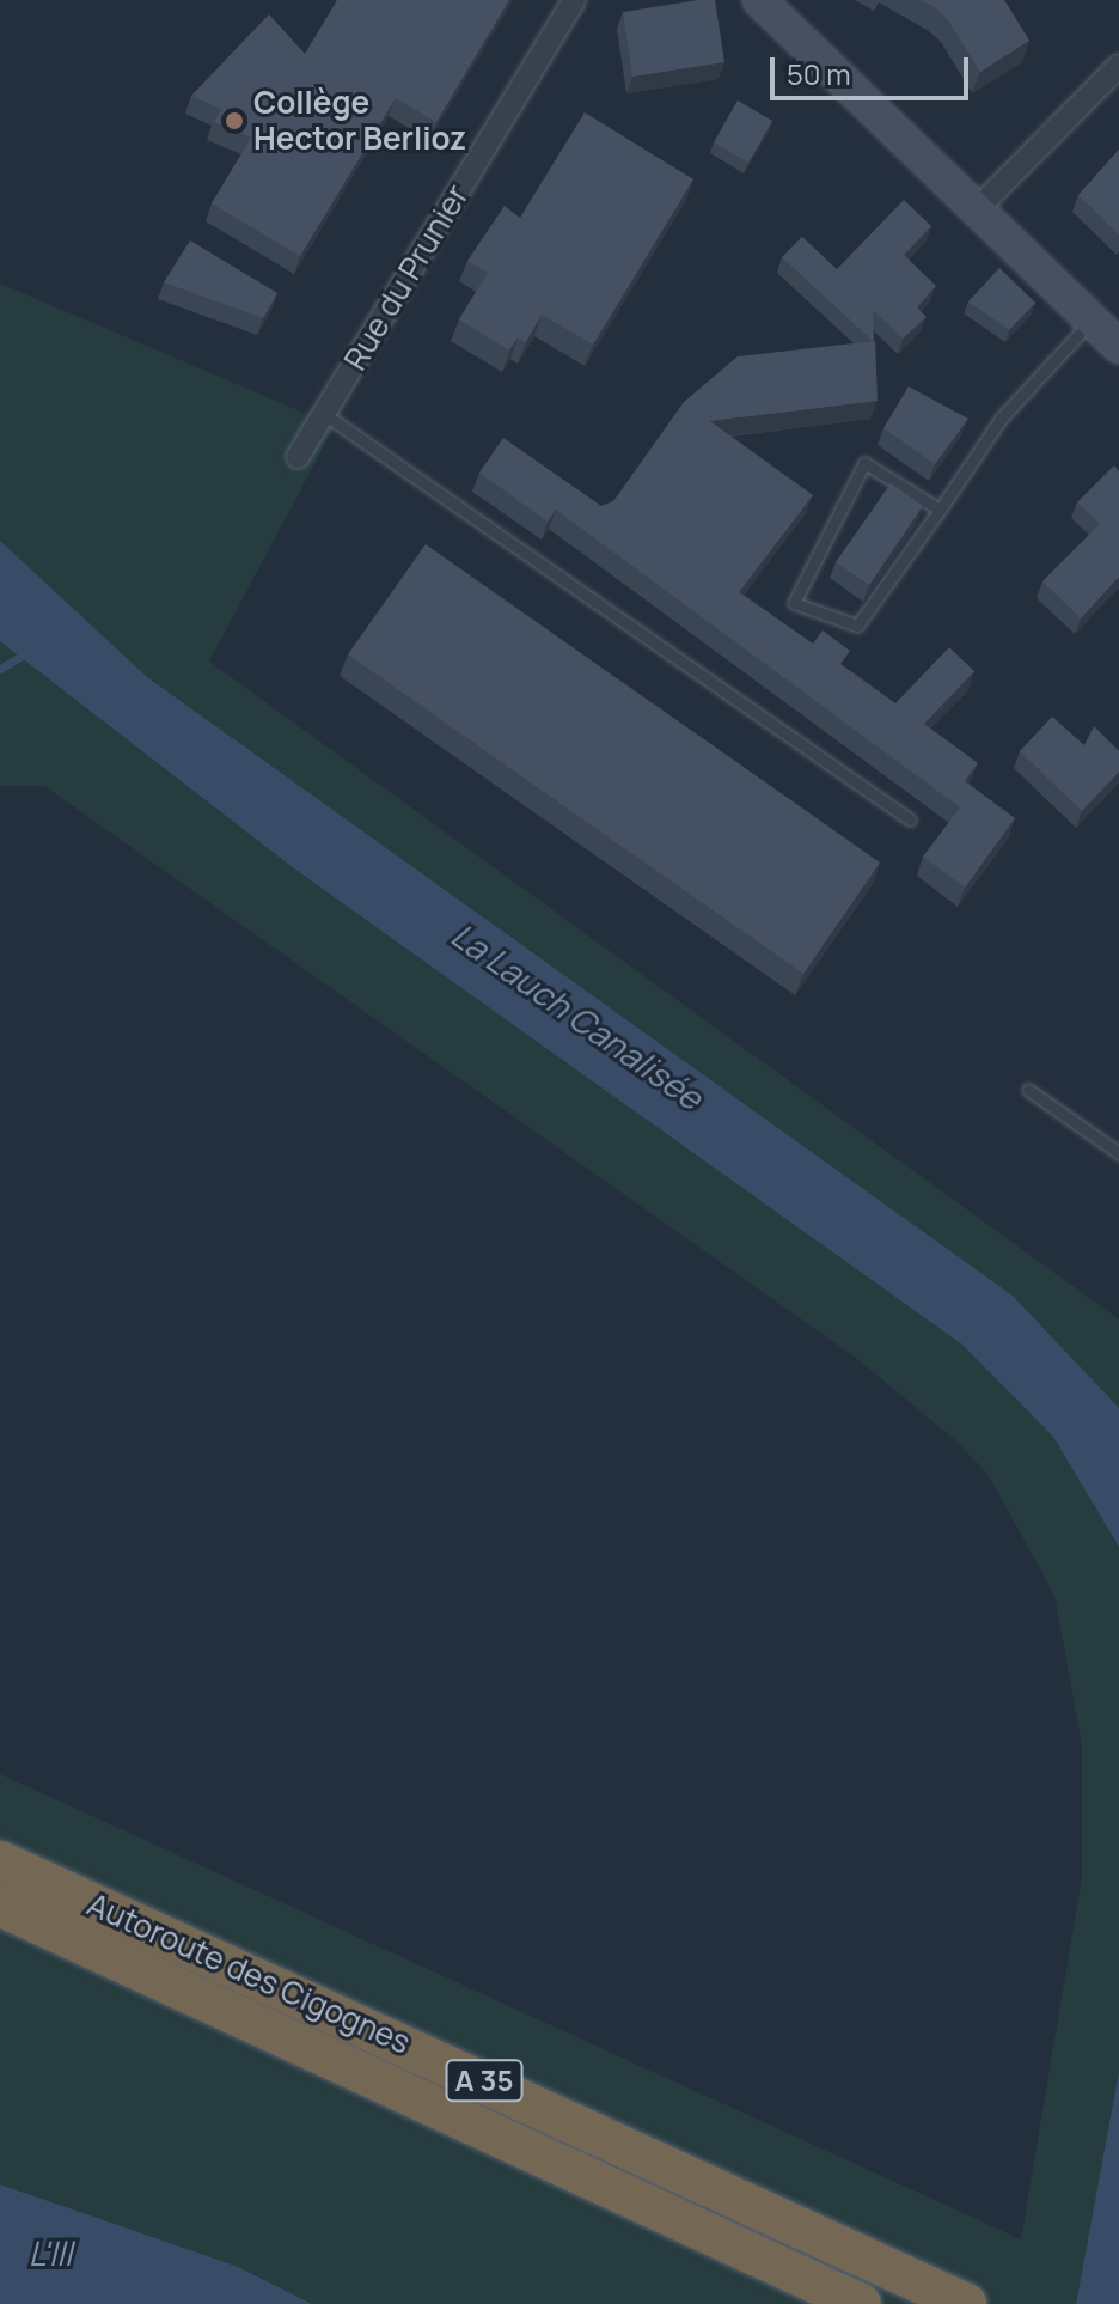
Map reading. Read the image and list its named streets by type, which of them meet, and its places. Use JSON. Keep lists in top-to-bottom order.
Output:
{
  "streets": {
    "highway": ["Autoroute des Cigognes", "A 35"],
    "street": ["Rue du Prunier"]
  },
  "water": ["La Lauch Canalisée", "L'Ill"],
  "places": ["Collège Hector Berlioz"],
  "scale_bar": "50 m"
}
